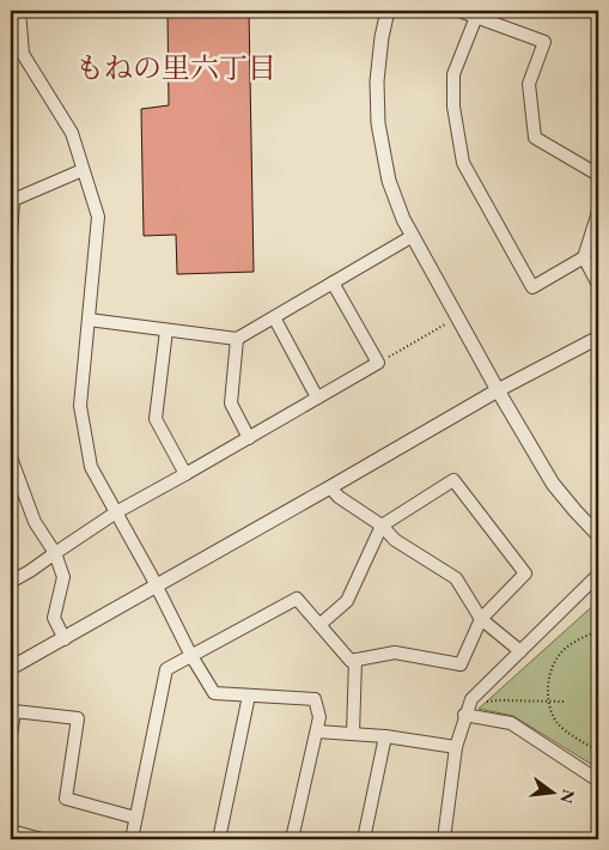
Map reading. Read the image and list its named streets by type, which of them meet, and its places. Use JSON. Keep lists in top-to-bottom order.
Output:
{
  "districts": ["もねの里六丁目"],
  "north": "right"
}
